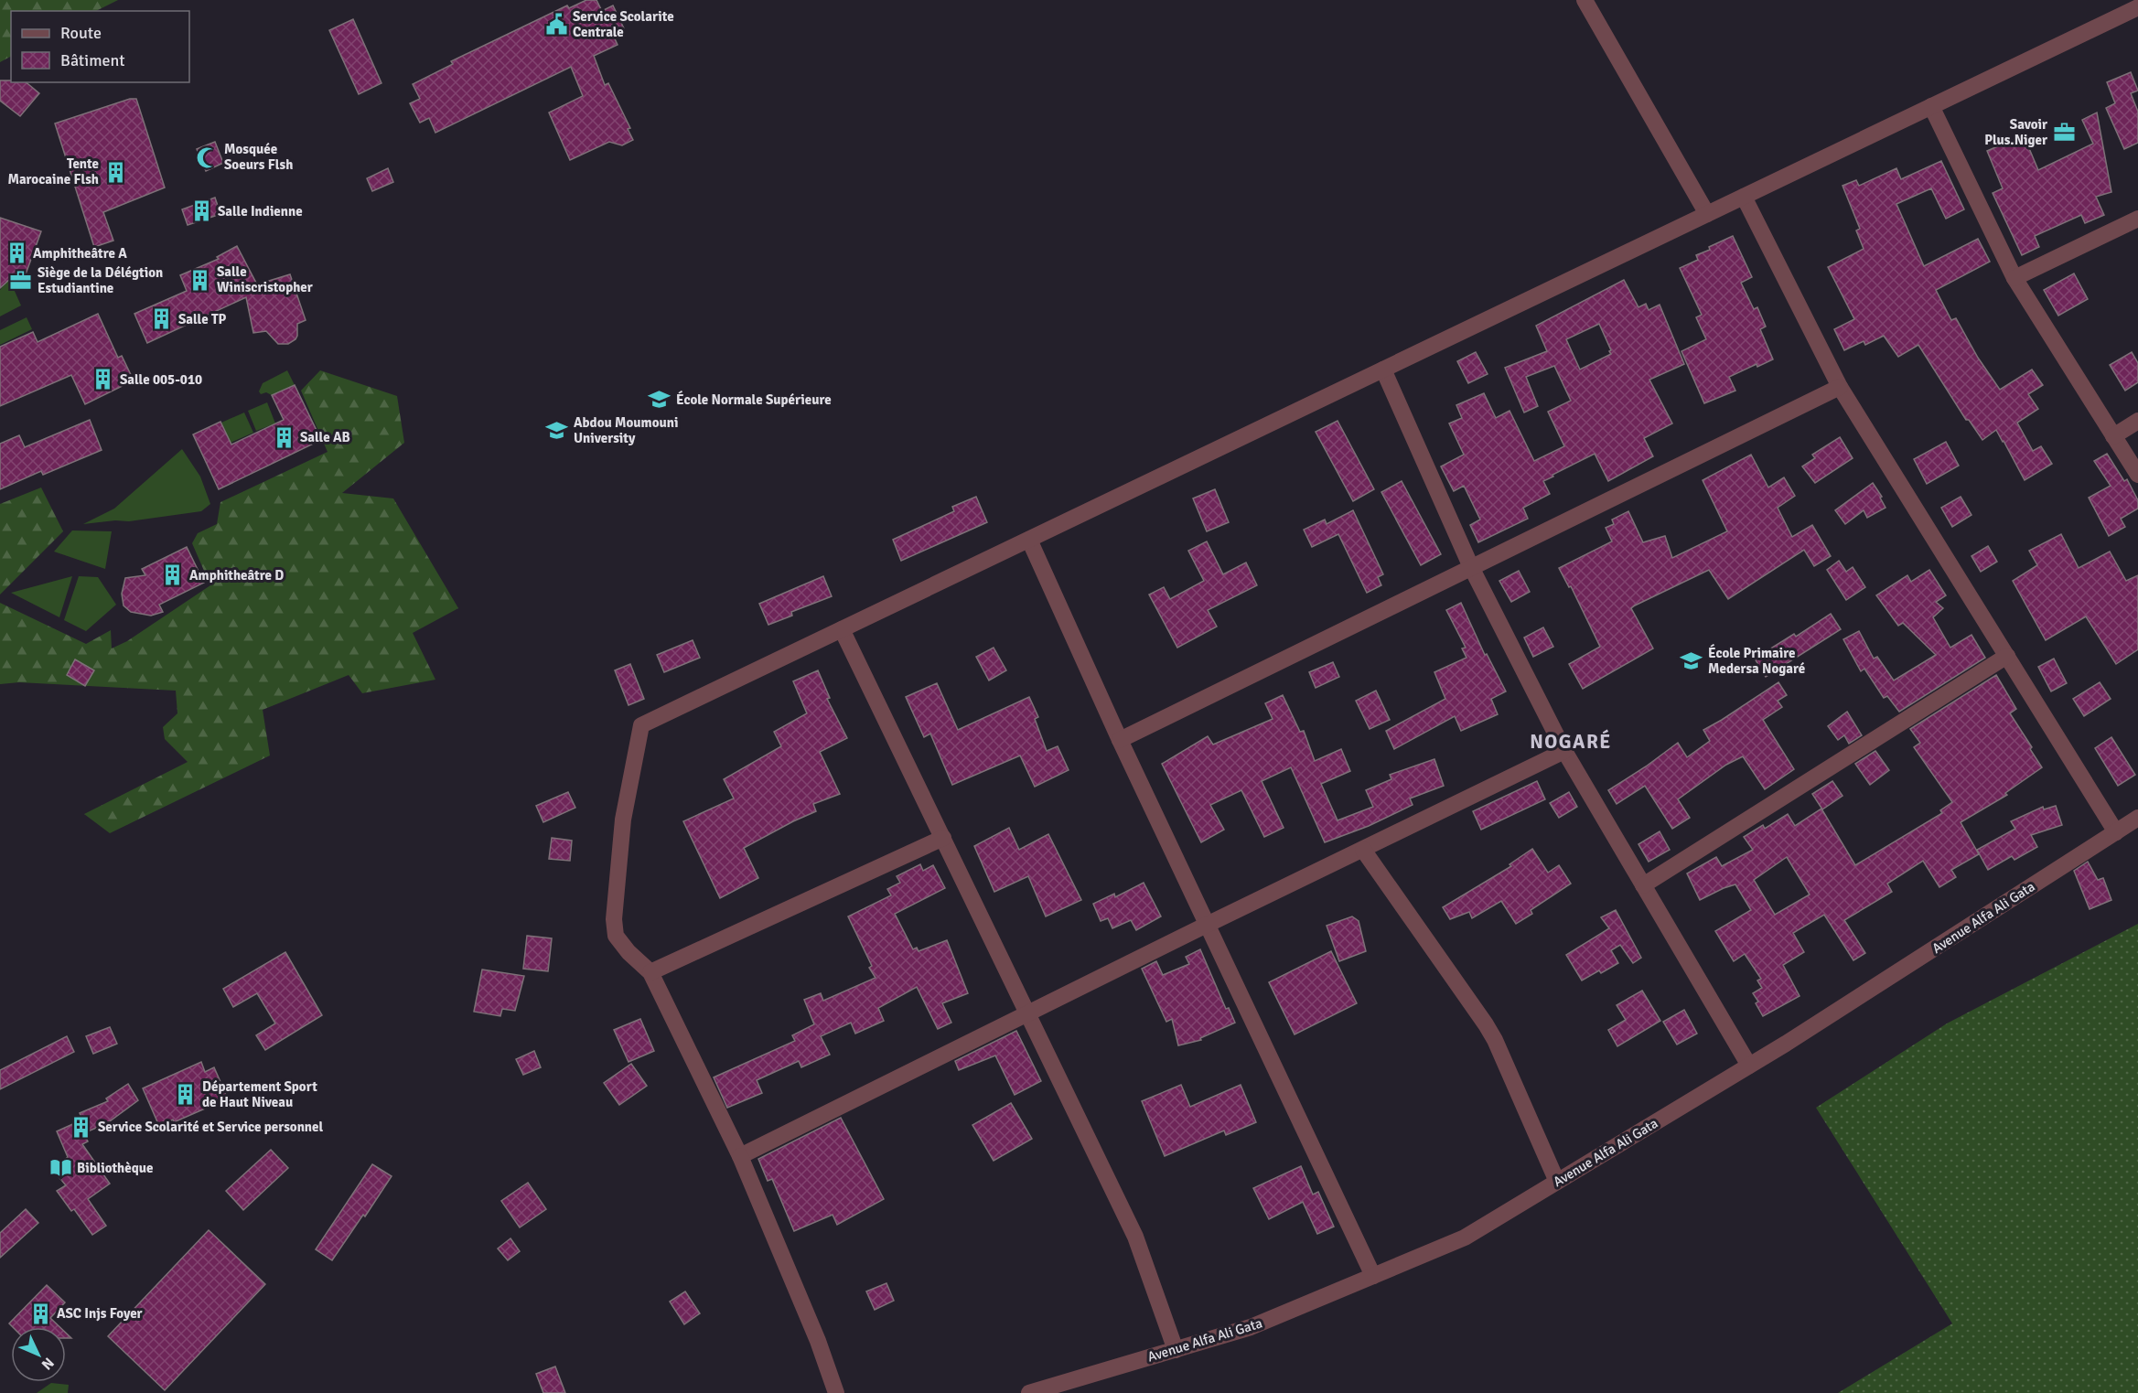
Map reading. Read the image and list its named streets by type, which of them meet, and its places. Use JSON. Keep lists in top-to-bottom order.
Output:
{
  "streets": {
    "street": ["Avenue Alfa Ali Gata"]
  },
  "districts": ["NOGARÉ"],
  "places": {
    "public building": ["Service Scolarite Centrale"],
    "office": ["Savoir Plus.Niger", "Siège de la Délégtion Estudiantine"],
    "mosque": ["Mosquée Soeurs Flsh"],
    "building": [
      "Tente Marocaine Flsh",
      "Salle Indienne",
      "Amphitheâtre A",
      "Salle Winiscristopher",
      "Salle TP",
      "Salle 005-010",
      "Salle AB",
      "Amphitheâtre D",
      "Département Sport de Haut Niveau",
      "Service Scolarité et Service personnel",
      "ASC Injs Foyer"
    ],
    "school or university": ["École Normale Supérieure", "Abdou Moumouni University", "École Primaire Medersa Nogaré"],
    "library": ["Bibliothèque"]
  },
  "legend": ["Route", "Bâtiment"],
  "north": "bottom right"
}
